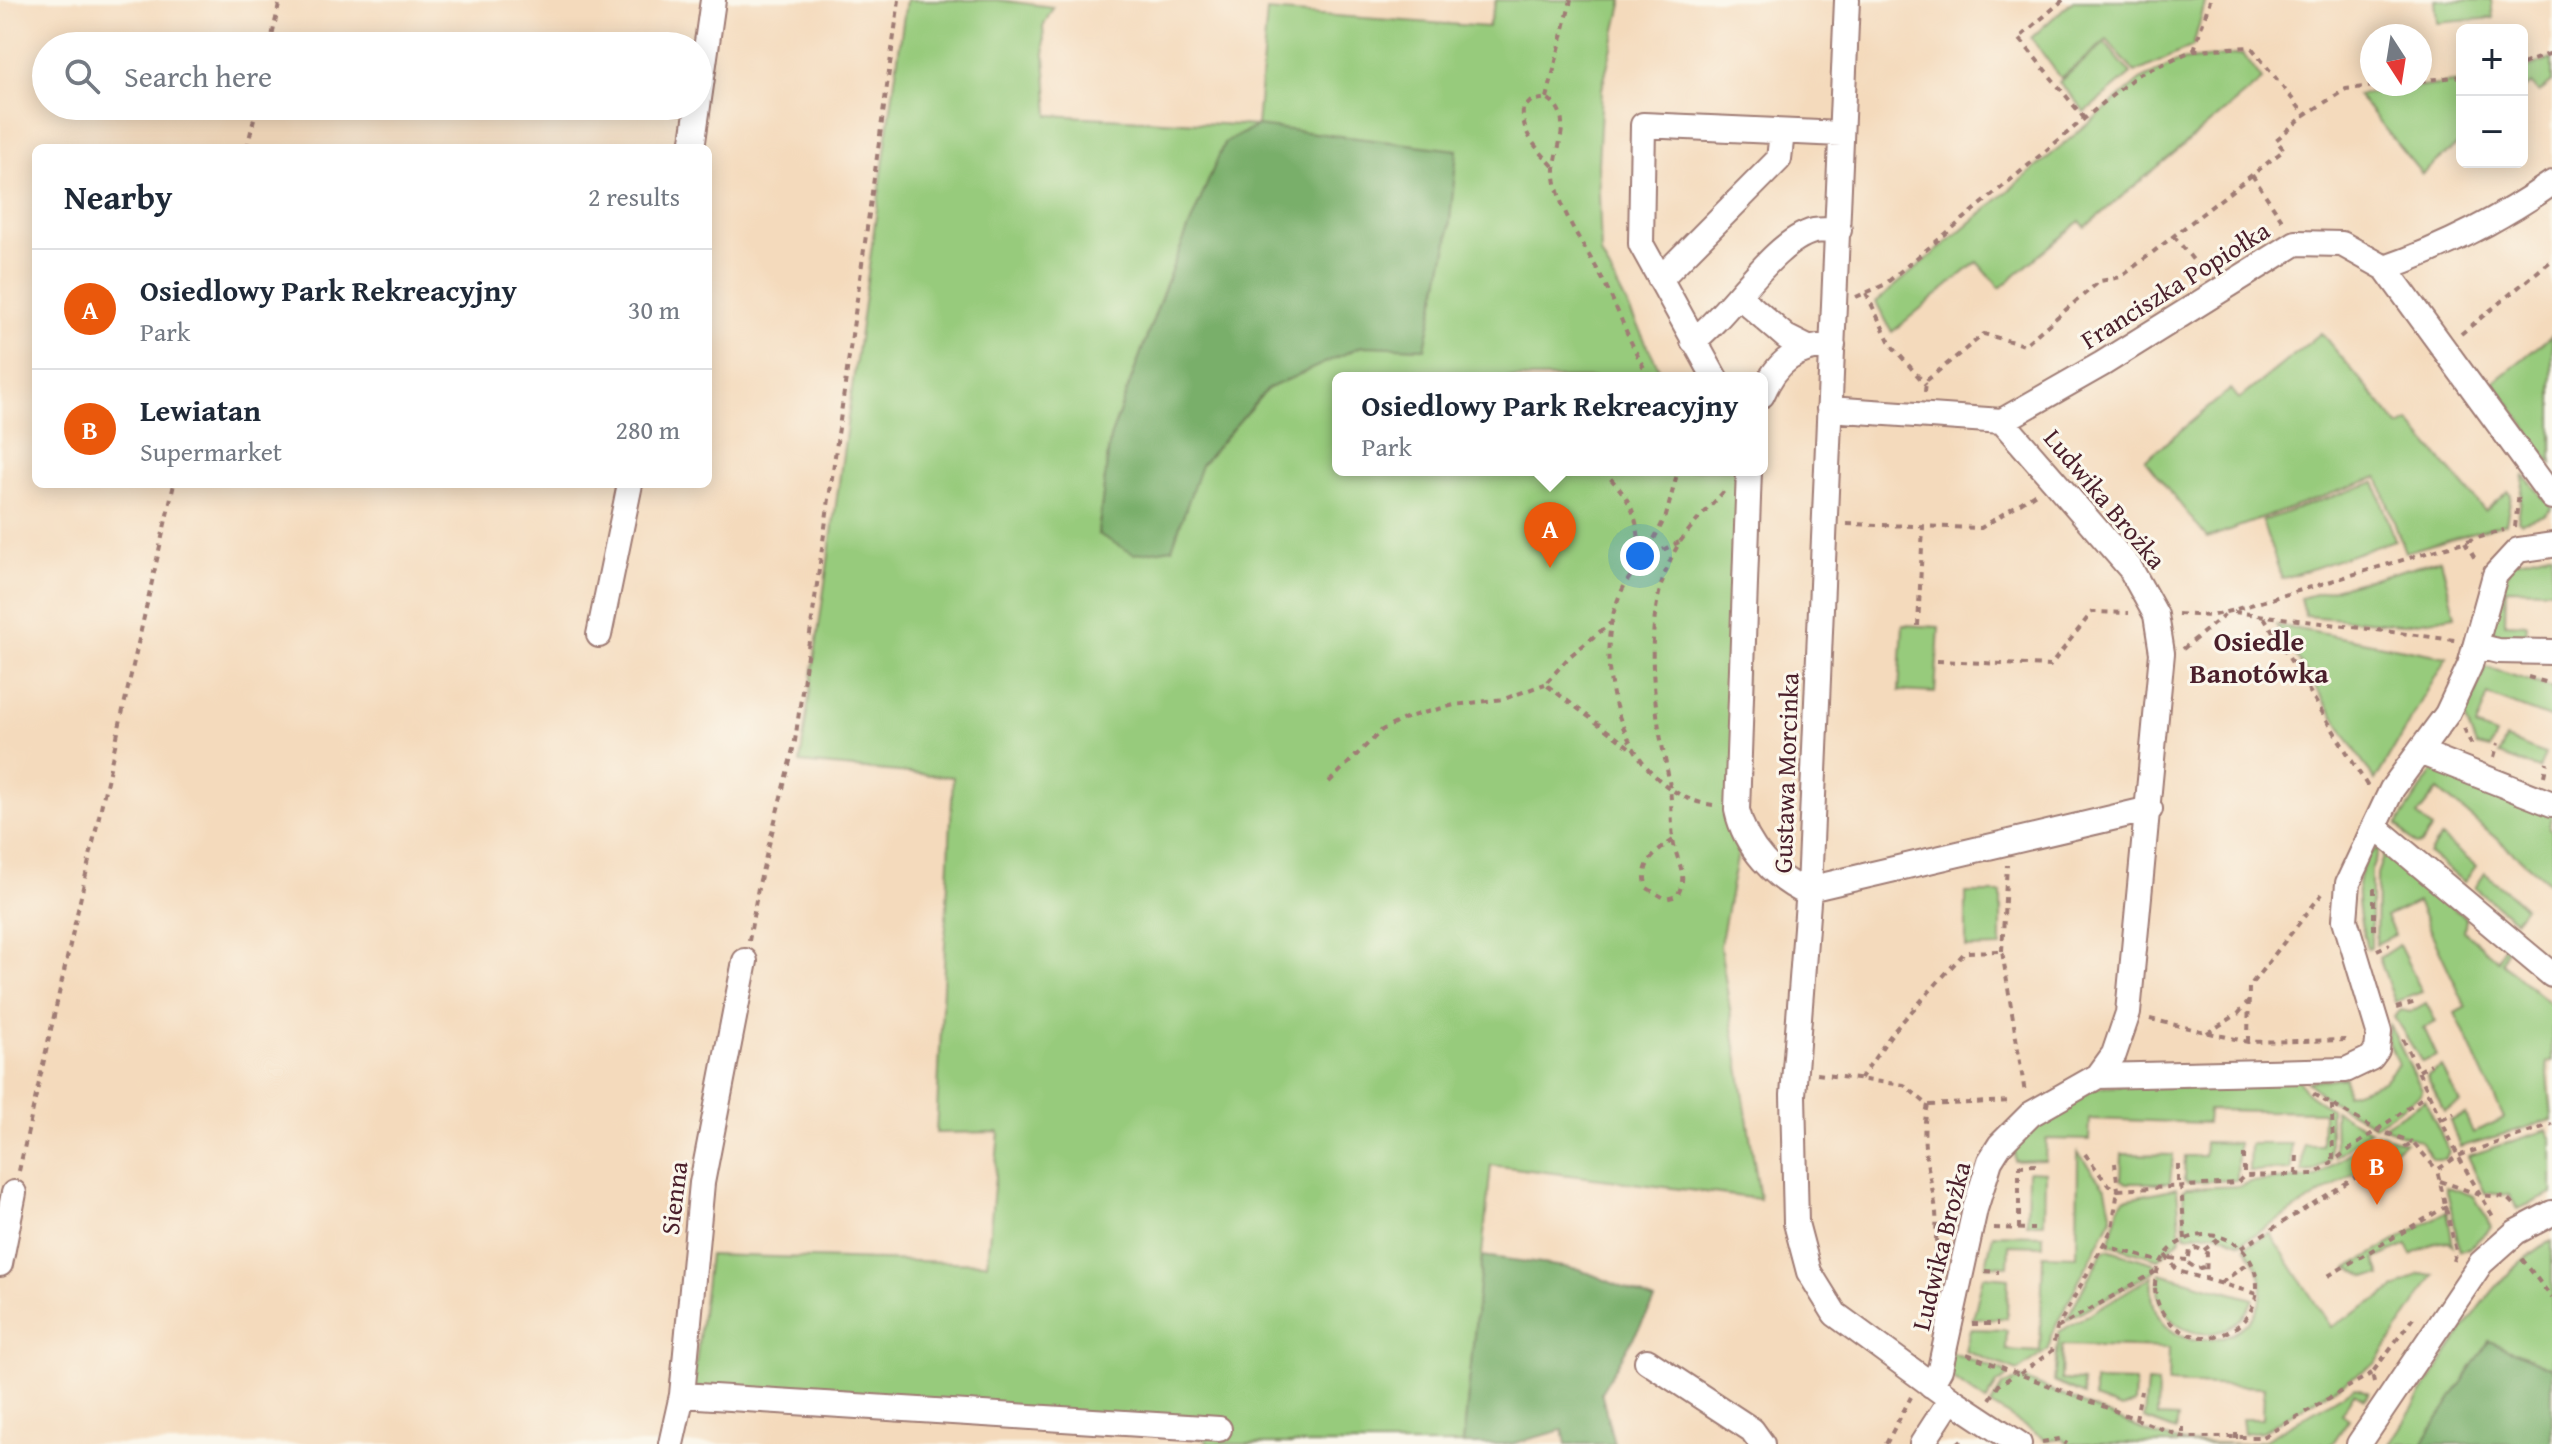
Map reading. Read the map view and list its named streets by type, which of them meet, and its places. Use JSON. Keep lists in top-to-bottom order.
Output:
{
  "streets": {
    "street": [
      "Franciszka Popiołka",
      "Ludwika Brożka",
      "Gustawa Morcinka",
      "Sienna"
    ]
  },
  "crossings": [
    ["Franciszka Popiołka", "Ludwika Brożka"],
    ["Ludwika Brożka", "Gustawa Morcinka"]
  ],
  "districts": ["Osiedle Banotówka"],
  "north": "bottom",
  "page": {
    "map_buttons": ["+", "−"],
    "search": "Search here",
    "heading": ["Nearby", "2 results"],
    "list": [
      {
        "mark": "A",
        "name": "Osiedlowy Park Rekreacyjny",
        "note": "Park",
        "value": "30 m"
      },
      {
        "mark": "B",
        "name": "Lewiatan",
        "note": "Supermarket",
        "value": "280 m"
      }
    ],
    "popup": ["Osiedlowy Park Rekreacyjny", "Park"],
    "pins": ["A", "B"]
  }
}
